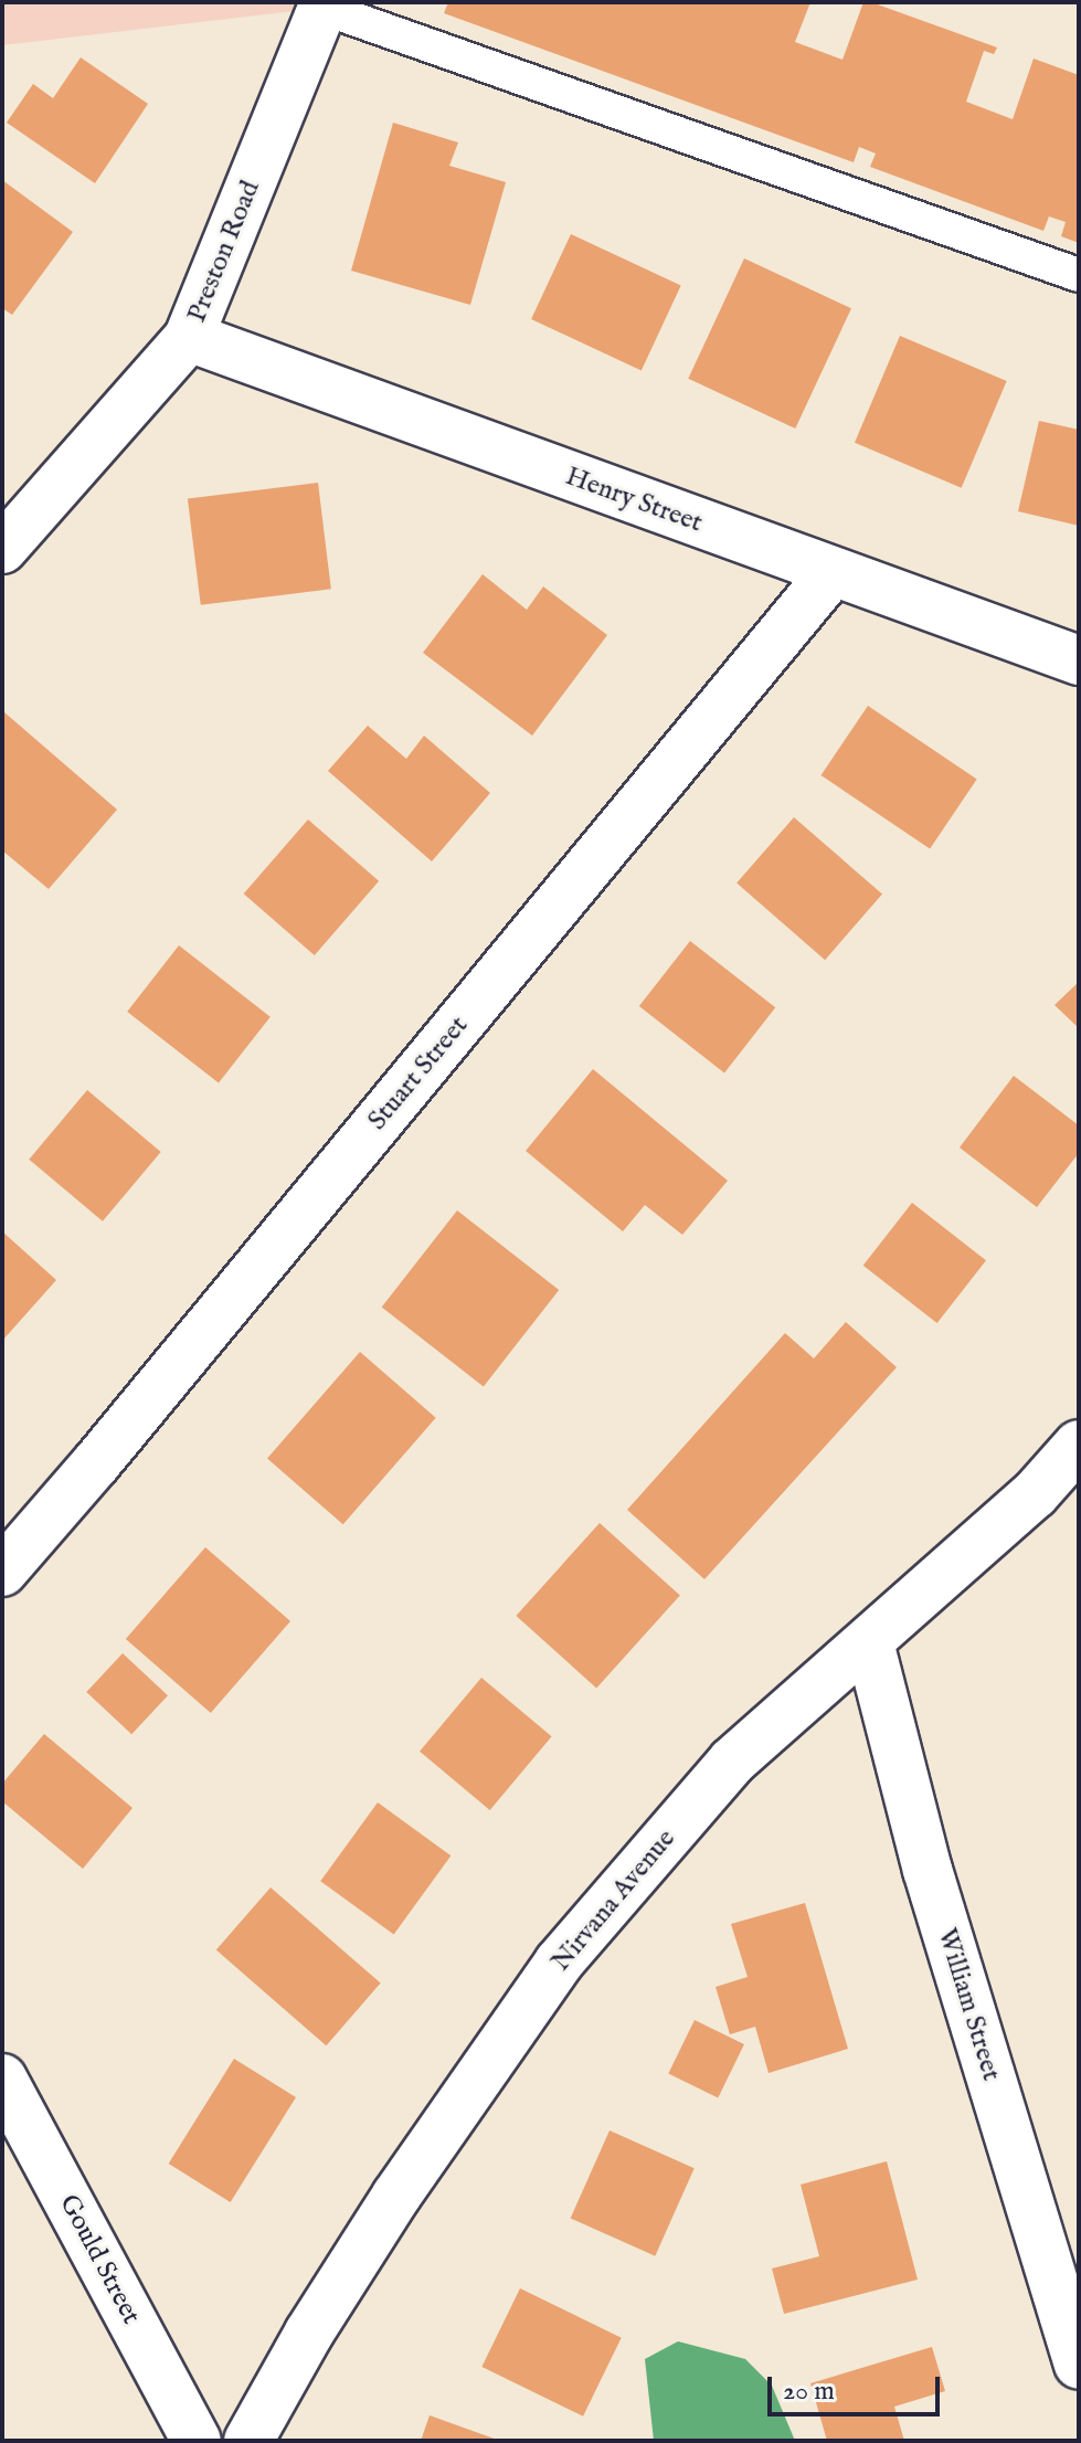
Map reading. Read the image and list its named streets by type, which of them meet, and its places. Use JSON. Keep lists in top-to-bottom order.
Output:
{
  "streets": {
    "street": [
      "Preston Road",
      "Henry Street",
      "Stuart Street",
      "Nirvana Avenue",
      "William Street",
      "Gould Street"
    ]
  },
  "crossings": [
    ["Preston Road", "Henry Street"],
    ["Henry Street", "Stuart Street"],
    ["Nirvana Avenue", "William Street"]
  ],
  "scale_bar": "20 m"
}
